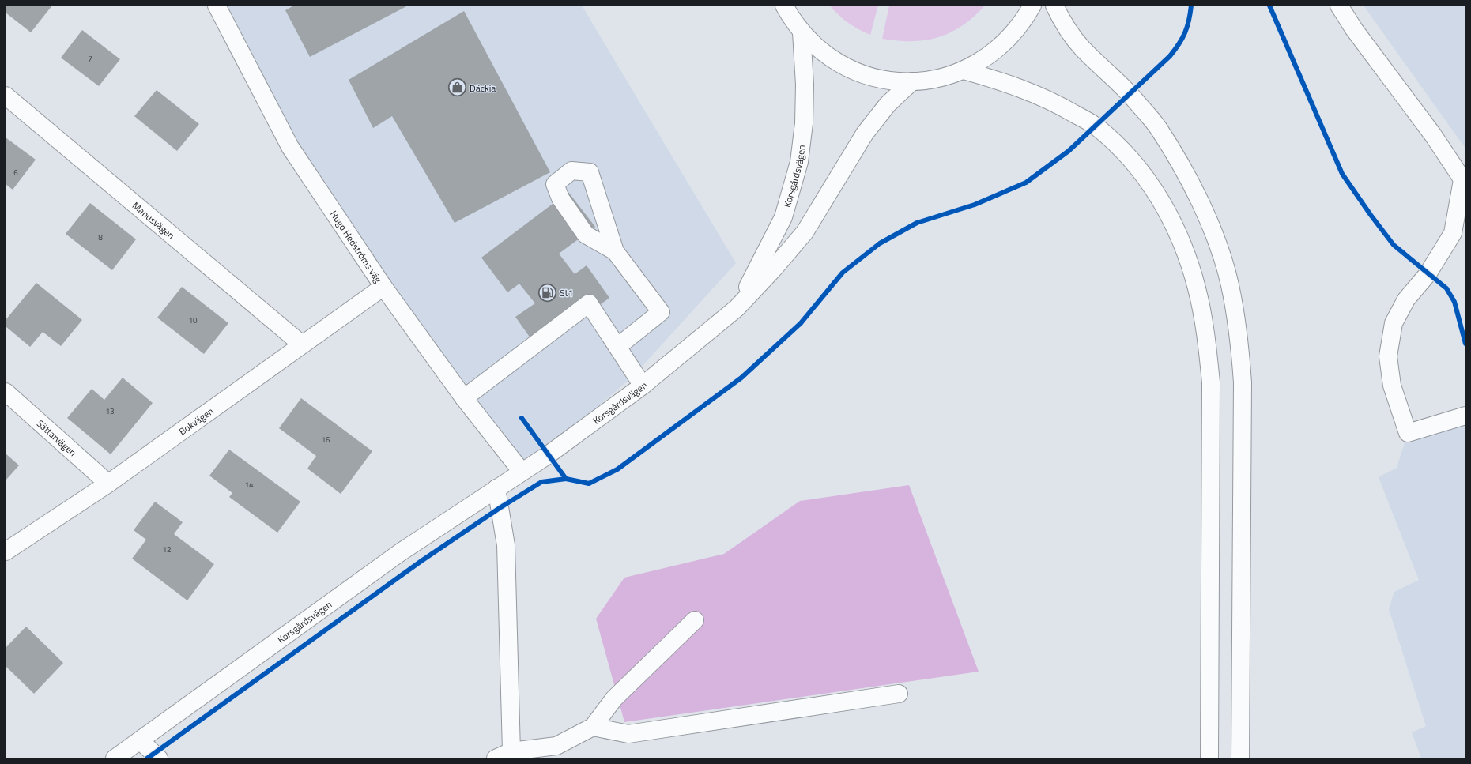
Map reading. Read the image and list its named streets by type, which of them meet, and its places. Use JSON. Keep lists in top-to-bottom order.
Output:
{
  "streets": {
    "main road": [
      "Korsgårdsvägen",
      "Manusvägen",
      "Hugo Hedströms väg",
      "Bokvägen",
      "Sättarvägen"
    ]
  },
  "crossings": [
    ["Korsgårdsvägen", "Hugo Hedströms väg"],
    ["Manusvägen", "Bokvägen"],
    ["Hugo Hedströms väg", "Bokvägen"],
    ["Bokvägen", "Sättarvägen"]
  ],
  "places": {
    "shop": ["Däckia"],
    "fuel station": ["St1"]
  },
  "house_numbers": [
    "7",
    "6",
    "8",
    "10",
    "13",
    "16",
    "14",
    "12"
  ]
}
